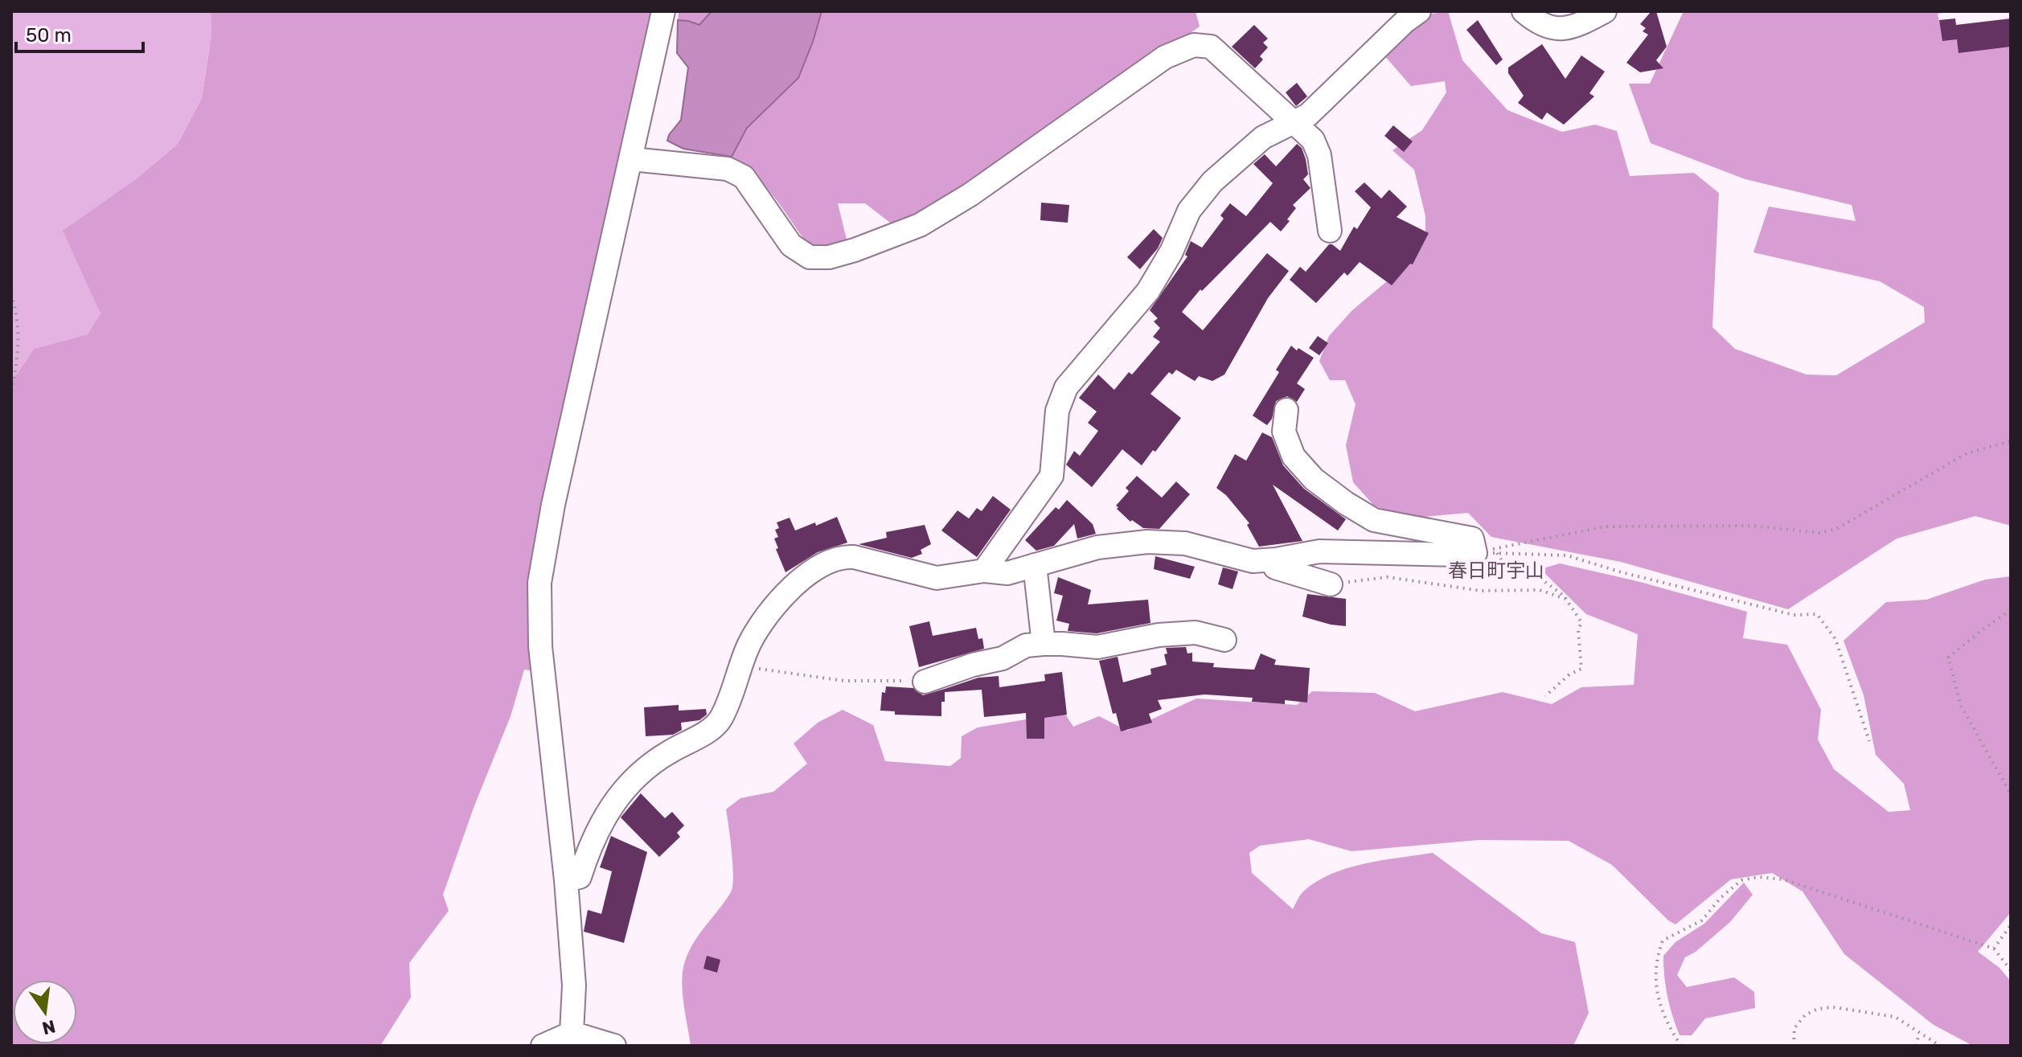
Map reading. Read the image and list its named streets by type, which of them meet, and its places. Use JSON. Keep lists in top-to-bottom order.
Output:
{
  "districts": ["春日町宇山"],
  "scale_bar": "50 m",
  "north": "bottom"
}
